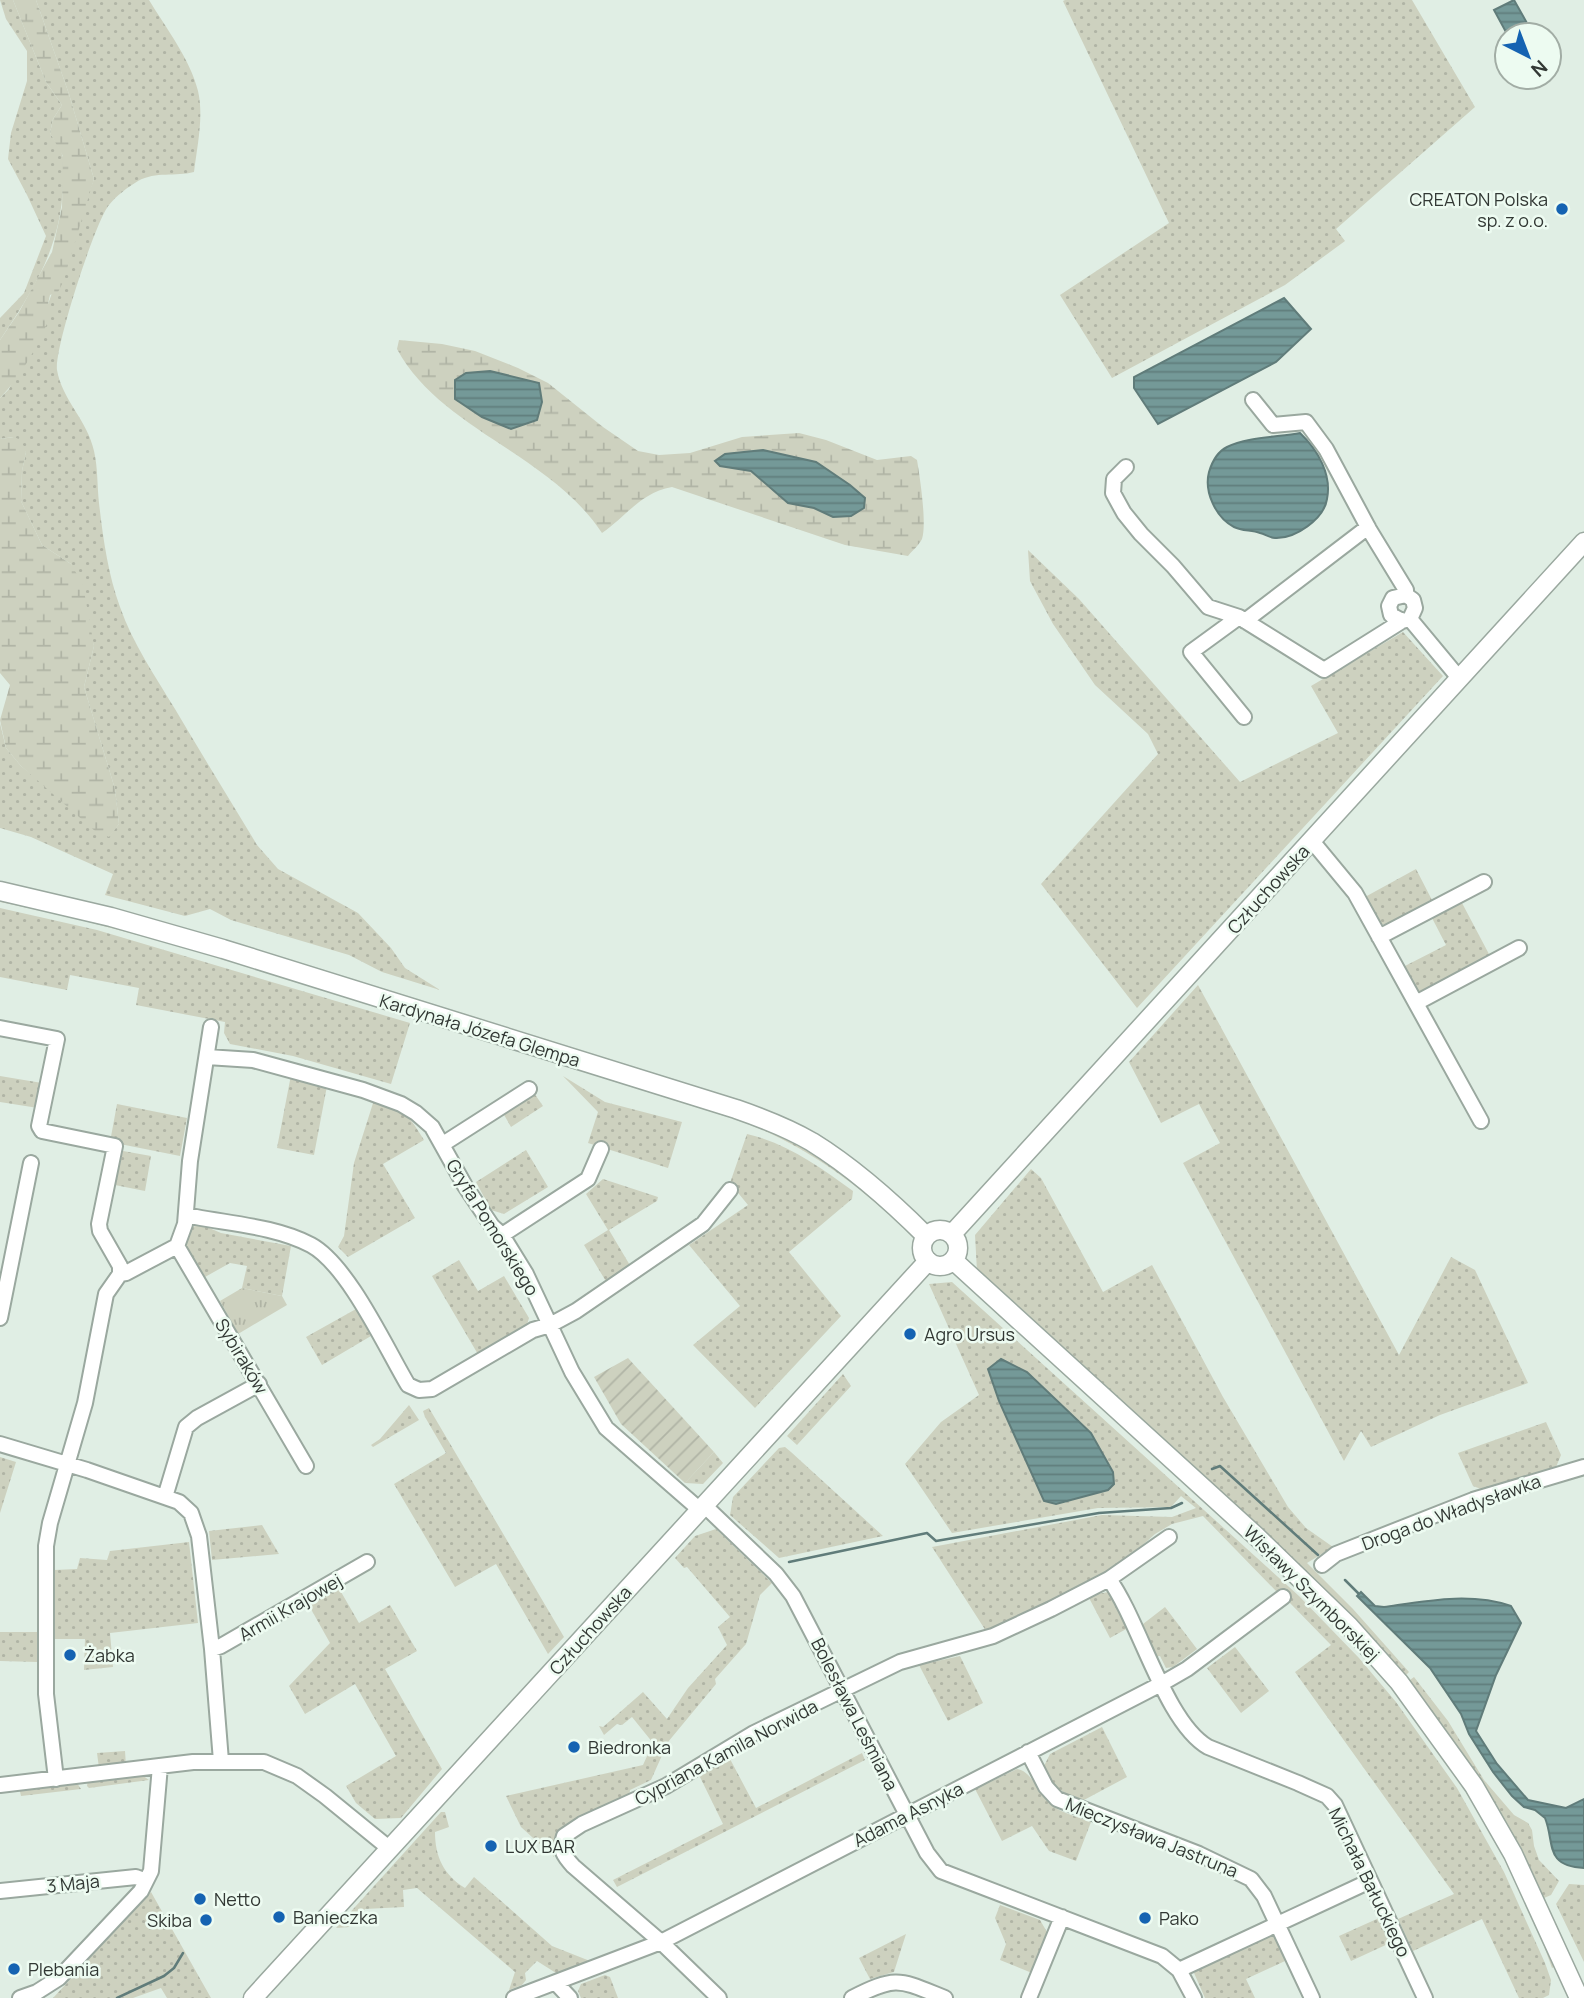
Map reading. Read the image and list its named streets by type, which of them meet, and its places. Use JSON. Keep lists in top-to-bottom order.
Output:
{
  "streets": {
    "main road": ["Człuchowska", "Kardynała Józefa Glempa", "Wisławy Szymborskiej"],
    "street": [
      "Gryfa Pomorskiego",
      "Sybiraków",
      "Droga do Władysławka",
      "Armii Krajowej",
      "Bolesława Leśmiana",
      "Cypriana Kamila Norwida",
      "Adama Asnyka",
      "Mieczysława Jastruna",
      "Michała Bałuckiego",
      "3 Maja"
    ]
  },
  "crossings": [
    ["Człuchowska", "Kardynała Józefa Glempa"],
    ["Człuchowska", "Gryfa Pomorskiego"],
    ["Człuchowska", "Wisławy Szymborskiej"],
    ["Człuchowska", "Bolesława Leśmiana"],
    ["Kardynała Józefa Glempa", "Wisławy Szymborskiej"],
    ["Gryfa Pomorskiego", "Bolesława Leśmiana"],
    ["Bolesława Leśmiana", "Cypriana Kamila Norwida"],
    ["Bolesława Leśmiana", "Adama Asnyka"],
    ["Cypriana Kamila Norwida", "Adama Asnyka"],
    ["Cypriana Kamila Norwida", "Michała Bałuckiego"],
    ["Adama Asnyka", "Mieczysława Jastruna"],
    ["Adama Asnyka", "Michała Bałuckiego"]
  ],
  "places": [
    "CREATON Polska sp. z o.o.",
    "Agro Ursus",
    "Żabka",
    "Biedronka",
    "LUX BAR",
    "Netto",
    "Banieczka",
    "Pako",
    "Skiba",
    "Plebania"
  ],
  "north": "bottom right"
}
